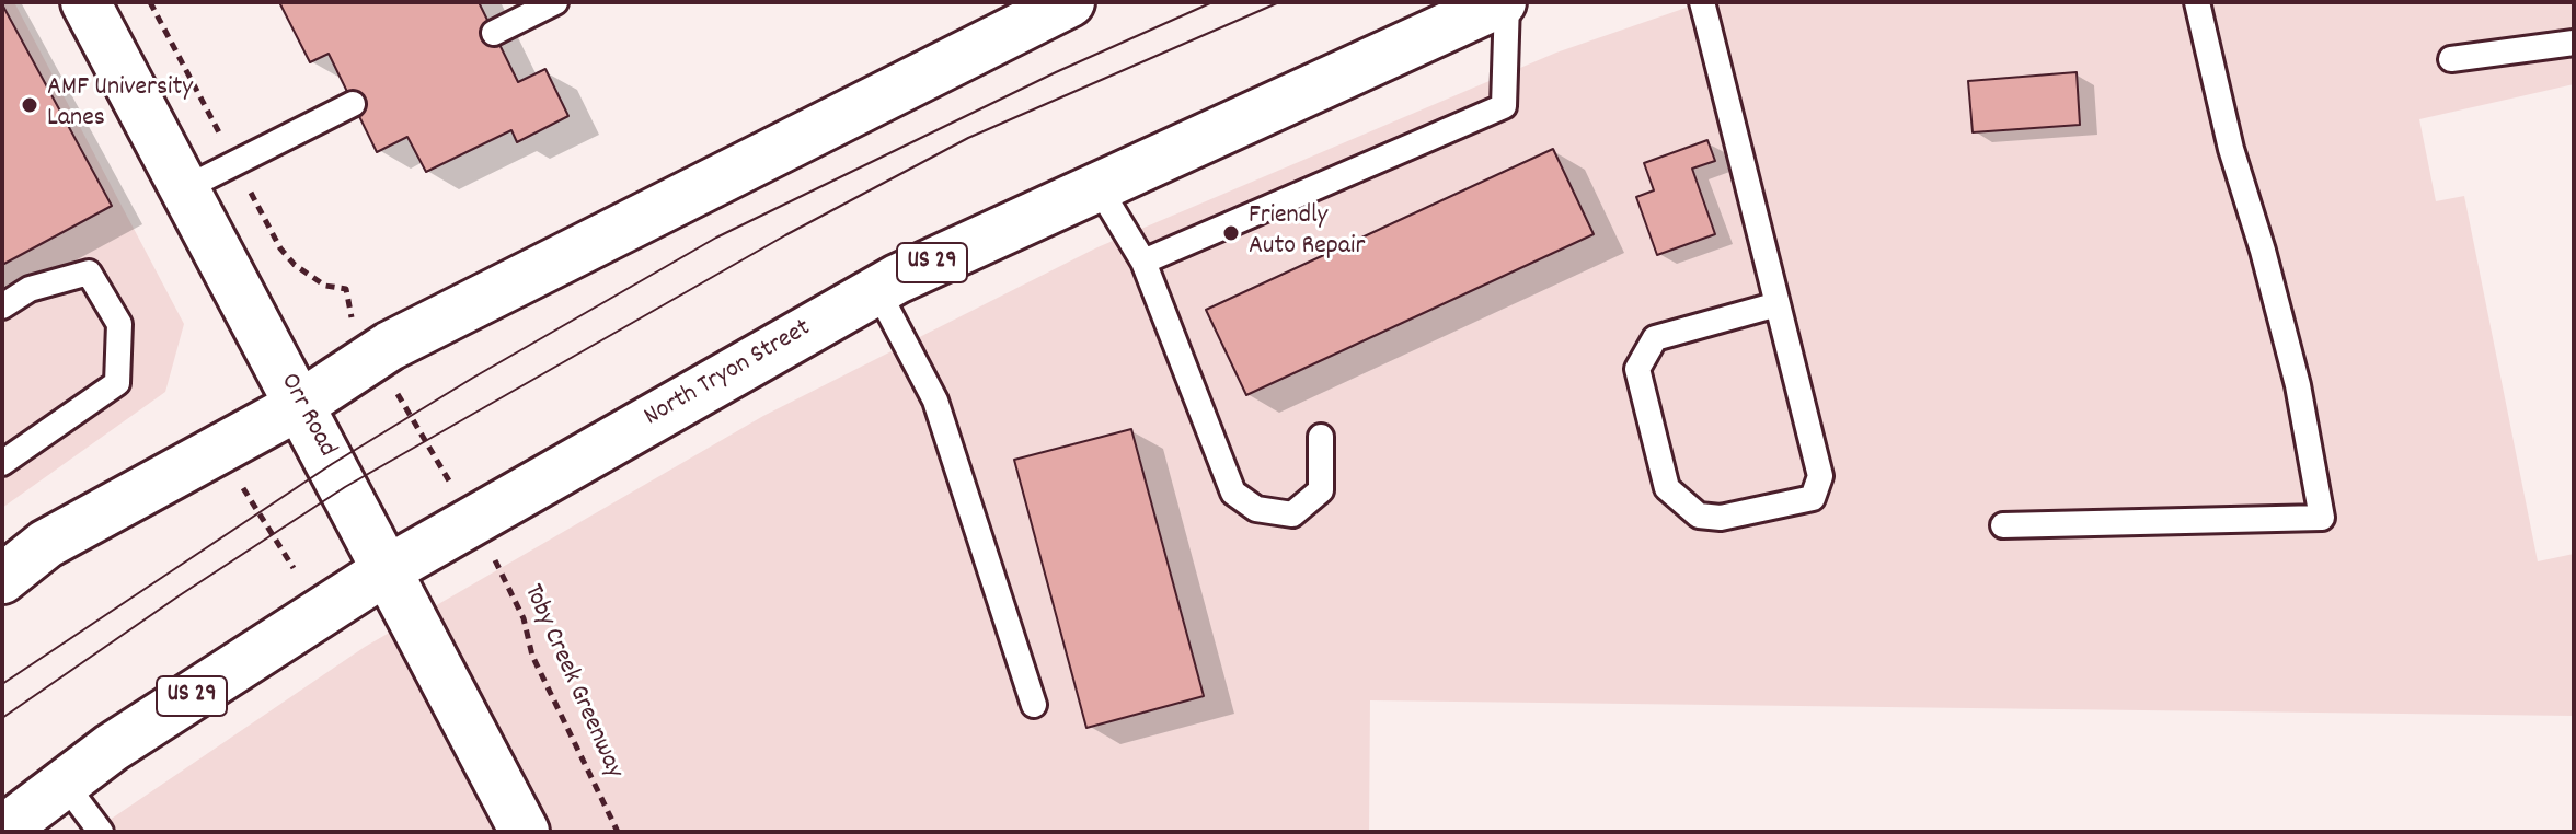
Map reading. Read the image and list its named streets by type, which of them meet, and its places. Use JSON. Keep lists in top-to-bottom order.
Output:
{
  "streets": {
    "main road": ["US 29", "North Tryon Street", "Orr Road"],
    "path": ["Toby Creek Greenway"]
  },
  "crossings": [
    ["North Tryon Street", "Orr Road"]
  ],
  "places": ["AMF University Lanes", "Friendly Auto Repair"]
}
